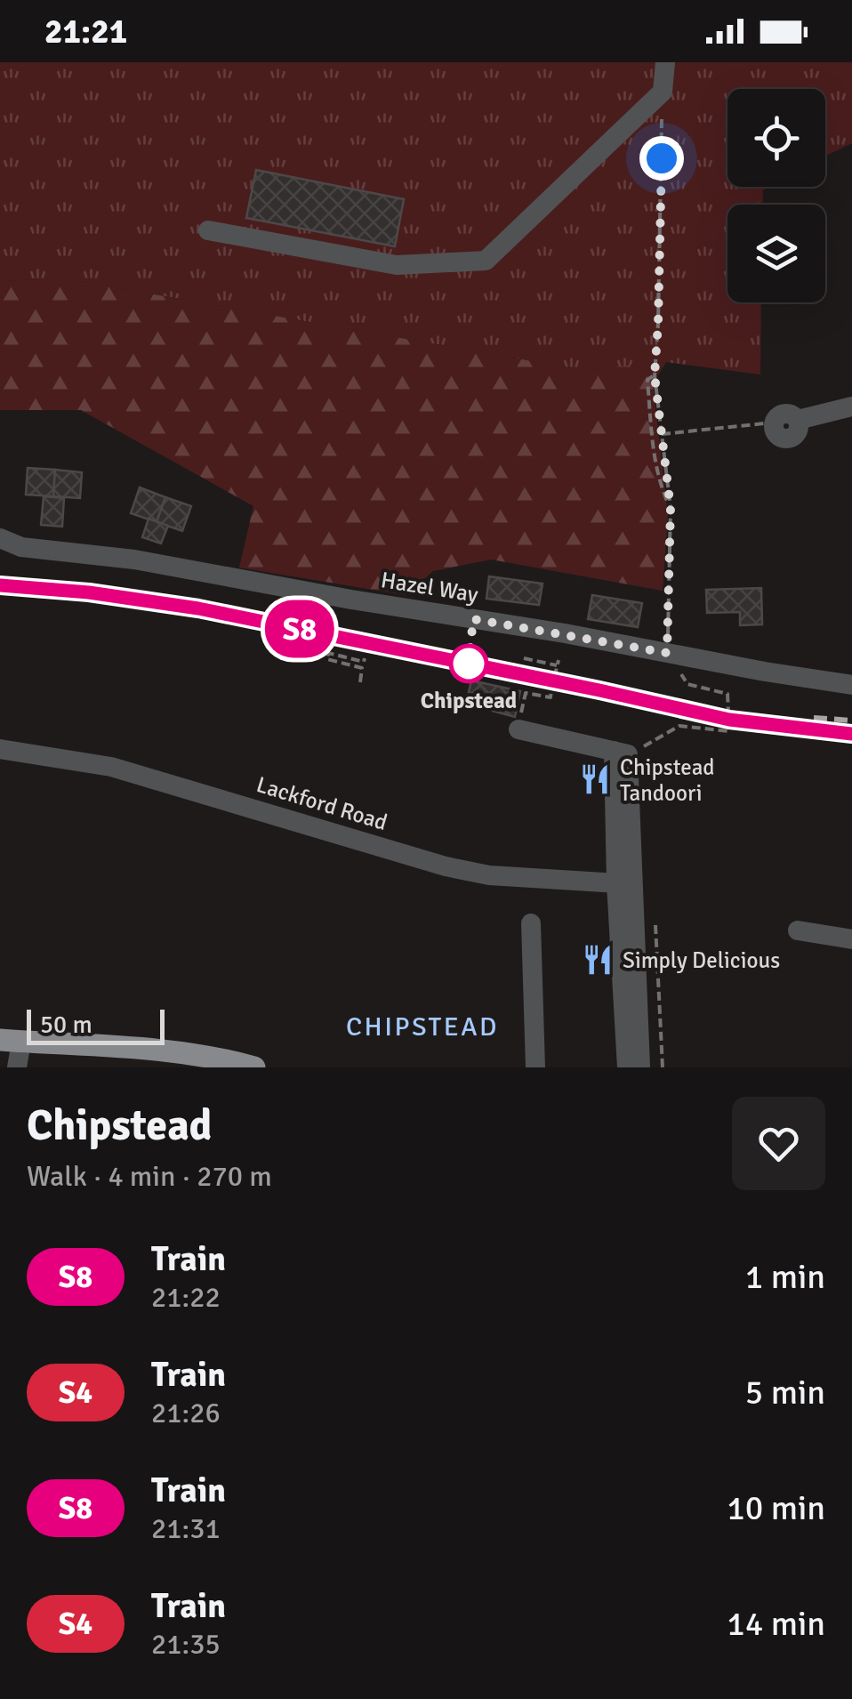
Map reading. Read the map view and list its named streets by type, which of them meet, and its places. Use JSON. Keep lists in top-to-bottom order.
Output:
{
  "streets": {
    "street": ["Hazel Way", "Lackford Road"]
  },
  "districts": ["CHIPSTEAD"],
  "places": {
    "other": ["Chipstead"],
    "restaurant": ["Chipstead Tandoori", "Simply Delicious"]
  },
  "scale_bar": "50 m",
  "page": {
    "status": "21:21",
    "on_map": "S8",
    "scale": "50 m",
    "heading": ["Chipstead", "Walk · 4 min · 270 m"],
    "list": [
      {
        "mark": "S8",
        "name": "Train",
        "note": "21:22",
        "value": "1 min"
      },
      {
        "mark": "S4",
        "name": "Train",
        "note": "21:26",
        "value": "5 min"
      },
      {
        "mark": "S8",
        "name": "Train",
        "note": "21:31",
        "value": "10 min"
      },
      {
        "mark": "S4",
        "name": "Train",
        "note": "21:35",
        "value": "14 min"
      }
    ]
  }
}
